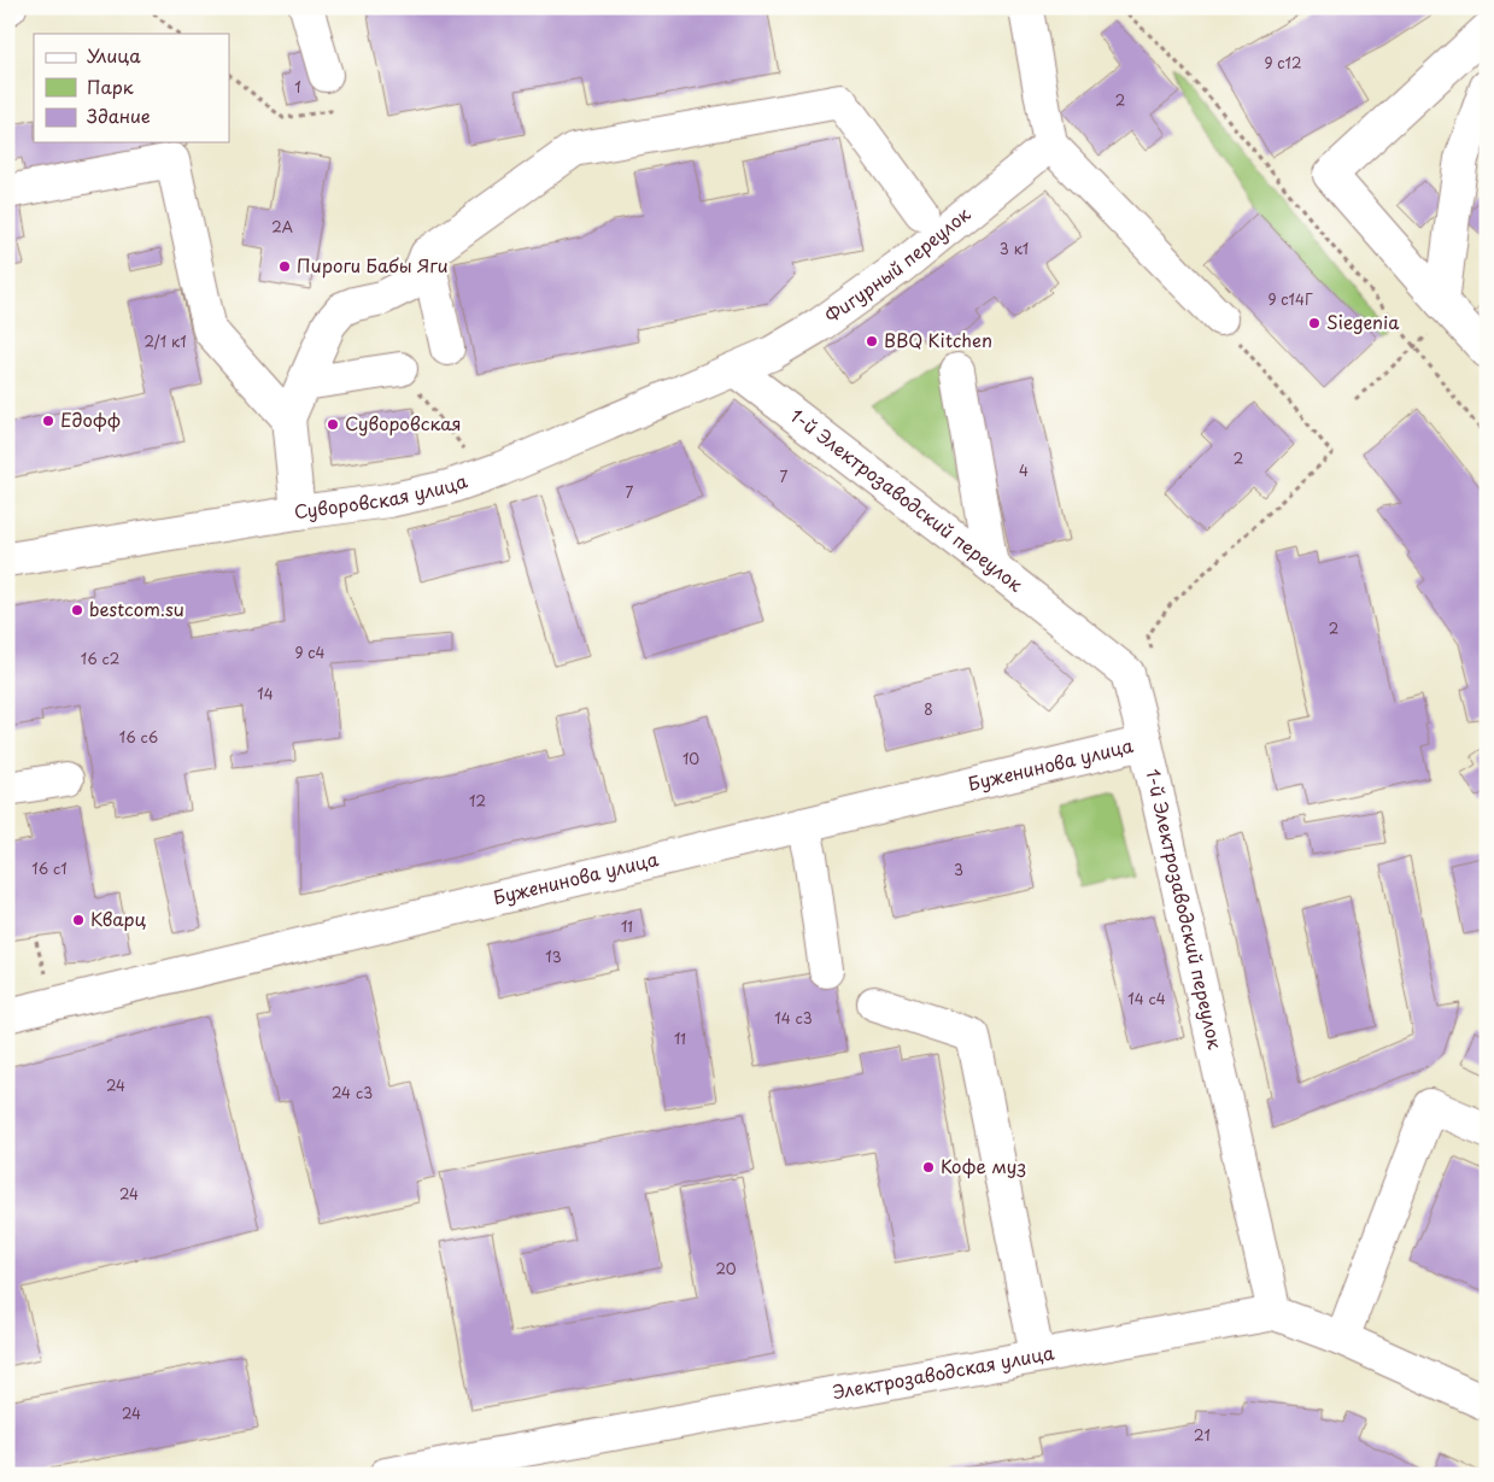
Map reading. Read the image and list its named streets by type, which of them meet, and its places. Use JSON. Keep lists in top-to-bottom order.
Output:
{
  "streets": {
    "street": [
      "Фигурный переулок",
      "Суворовская улица",
      "1-й Электрозаводский переулок",
      "Буженинова улица",
      "Электрозаводская улица"
    ]
  },
  "crossings": [
    ["Фигурный переулок", "Суворовская улица"],
    ["Фигурный переулок", "1-й Электрозаводский переулок"],
    ["Суворовская улица", "1-й Электрозаводский переулок"],
    ["1-й Электрозаводский переулок", "Буженинова улица"],
    ["1-й Электрозаводский переулок", "Электрозаводская улица"]
  ],
  "places": [
    "Пироги Бабы Яги",
    "Siegenia",
    "BBQ Kitchen",
    "Едофф",
    "Суворовская",
    "bestcom.su",
    "Кварц",
    "Кофе муз"
  ],
  "house_numbers": [
    "9 с12",
    "1",
    "2",
    "2А",
    "3 к1",
    "9 с14Г",
    "2/1 к1",
    "2",
    "4",
    "7",
    "7",
    "2",
    "9 с4",
    "16 с2",
    "14",
    "8",
    "16 с6",
    "10",
    "12",
    "16 с1",
    "3",
    "11",
    "13",
    "14 с4",
    "14 с3",
    "11",
    "24",
    "24 с3",
    "24",
    "20",
    "24",
    "21"
  ],
  "legend": ["Улица", "Парк", "Здание"]
}
